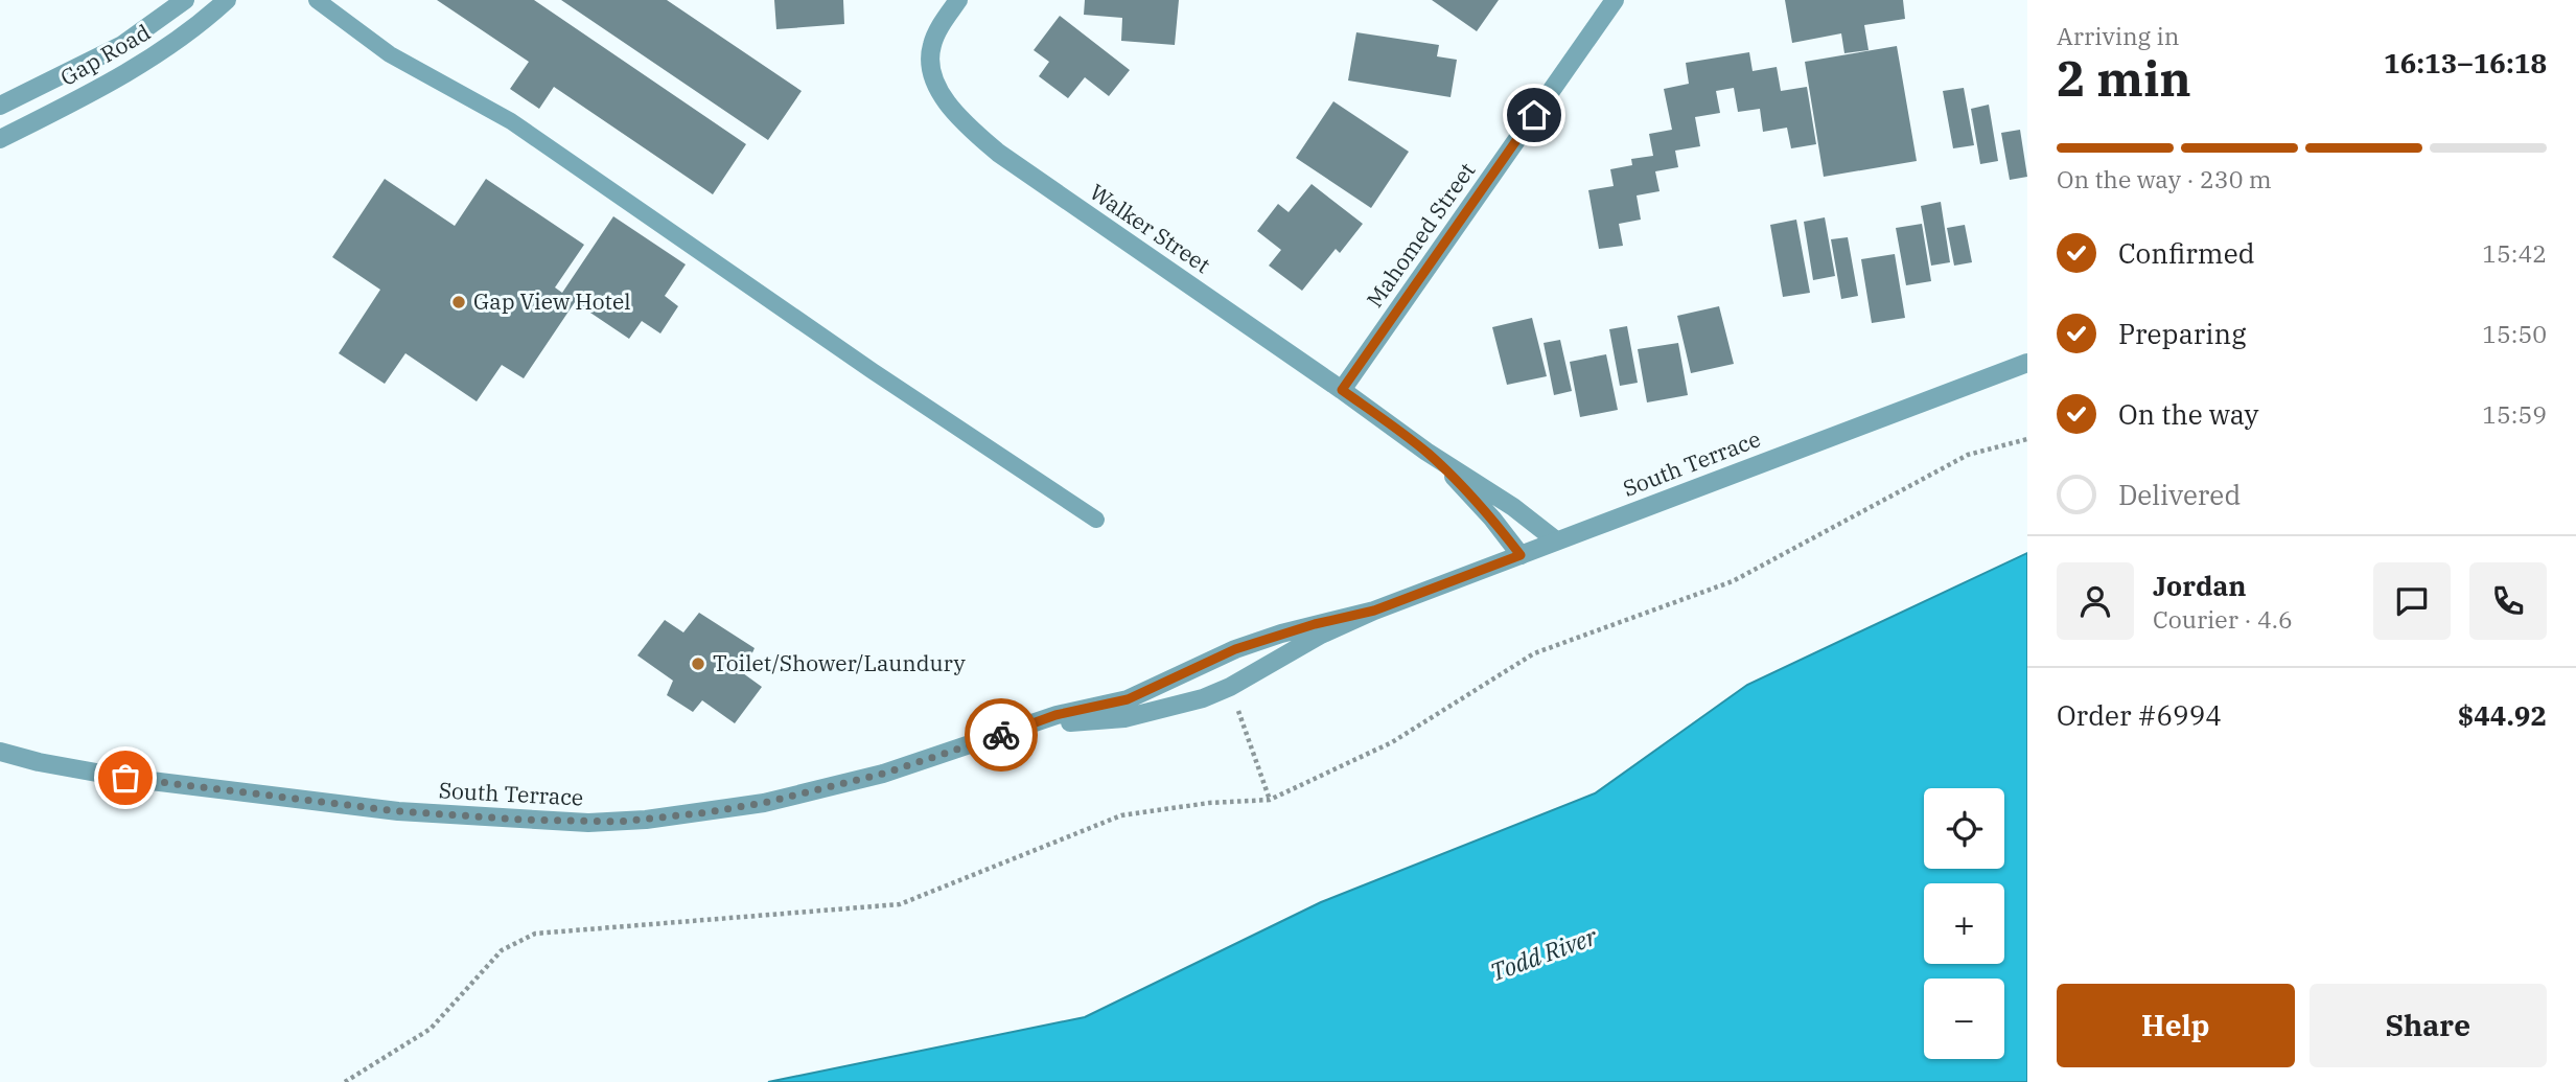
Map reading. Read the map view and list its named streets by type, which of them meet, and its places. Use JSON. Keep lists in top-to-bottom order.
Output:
{
  "streets": {
    "street": [
      "Gap Road",
      "Walker Street",
      "Mahomed Street",
      "South Terrace"
    ]
  },
  "crossings": [
    ["Walker Street", "Mahomed Street"],
    ["Walker Street", "South Terrace"]
  ],
  "water": ["Todd River"],
  "places": ["Gap View Hotel", "Toilet/Shower/Laundury"],
  "page": {
    "heading": ["2 min", "Arriving in", "16:13–16:18"],
    "panel": [
      "Jordan",
      "Courier · 4.6",
      "Order #6994",
      "$44.92"
    ],
    "bar": "On the way · 230 m",
    "list": [
      ["Confirmed", "15:42"],
      ["Preparing", "15:50"],
      ["On the way", "15:59"],
      "Delivered"
    ],
    "map_buttons": ["+", "−"],
    "buttons": ["Help", "Share"]
  }
}
